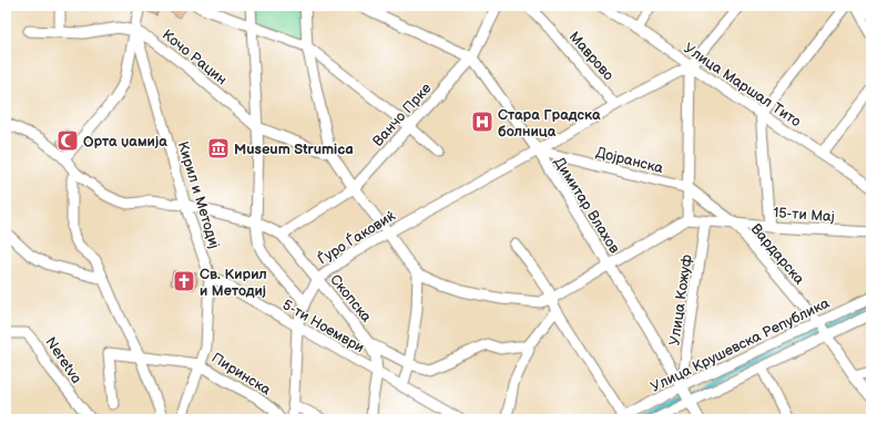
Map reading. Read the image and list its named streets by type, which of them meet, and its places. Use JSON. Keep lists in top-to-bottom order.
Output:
{
  "streets": {
    "street": [
      "Маврово",
      "Кочо Рацин",
      "Улица Маршал Тито",
      "Ванчо Прке",
      "Дојранска",
      "Кирил и Методиј",
      "Димитар Влахов",
      "15-ти Мај",
      "Ѓуро Ѓаковиќ",
      "Вардарска",
      "Скопска",
      "Улица Кожуф",
      "5-ти Ноември",
      "Улица Крушевска Република",
      "Neretva",
      "Пиринска"
    ]
  },
  "crossings": [
    ["Маврово", "Ѓуро Ѓаковиќ"],
    ["Кочо Рацин", "Кирил и Методиј"],
    ["Улица Маршал Тито", "Ѓуро Ѓаковиќ"],
    ["Ванчо Прке", "Димитар Влахов"],
    ["Ванчо Прке", "Скопска"],
    ["Дојранска", "Димитар Влахов"],
    ["Дојранска", "Ѓуро Ѓаковиќ"],
    ["Дојранска", "Вардарска"],
    ["Кирил и Методиј", "Скопска"],
    ["Кирил и Методиј", "5-ти Ноември"],
    ["Кирил и Методиј", "Пиринска"],
    ["Димитар Влахов", "Ѓуро Ѓаковиќ"],
    ["Димитар Влахов", "Улица Кожуф"],
    ["Димитар Влахов", "Улица Крушевска Република"],
    ["15-ти Мај", "Вардарска"],
    ["15-ти Мај", "Улица Кожуф"],
    ["Ѓуро Ѓаковиќ", "Скопска"],
    ["Ѓуро Ѓаковиќ", "5-ти Ноември"],
    ["Вардарска", "Улица Крушевска Република"],
    ["Улица Кожуф", "Улица Крушевска Република"]
  ],
  "places": {
    "hospital": ["Стара Градска болница"],
    "mosque": ["Орта џамија"],
    "museum": ["Museum Strumica"],
    "church": ["Св. Кирил и Методиј"]
  }
}
